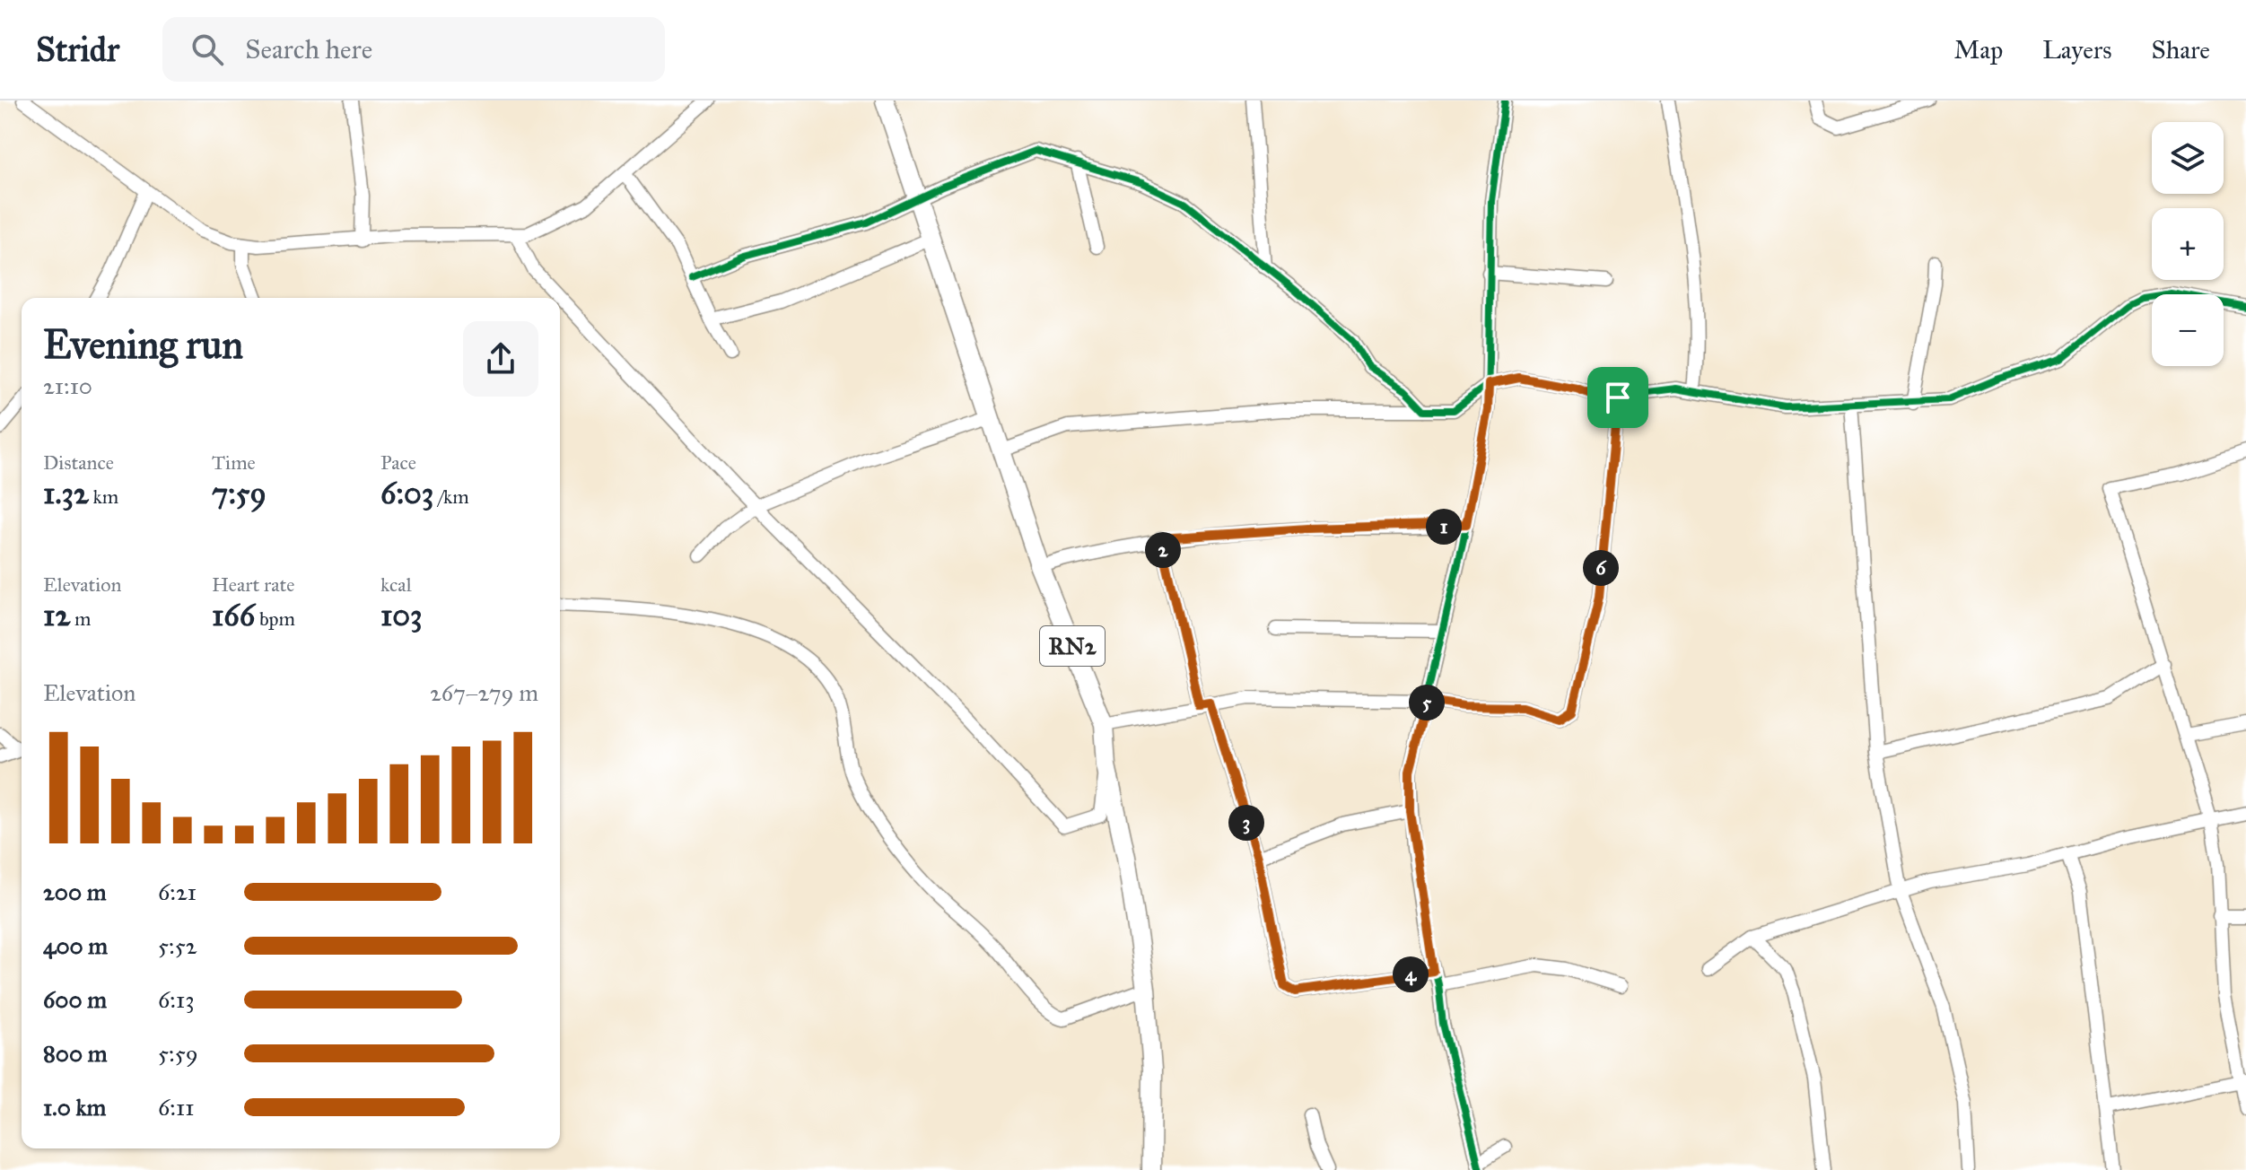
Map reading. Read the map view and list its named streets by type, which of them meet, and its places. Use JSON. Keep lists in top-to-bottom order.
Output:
{
  "streets": {
    "highway": ["RN2"]
  },
  "page": {
    "header": "Stridr",
    "search": "Search here",
    "nav": ["Map", "Layers", "Share"],
    "map_buttons": ["+", "−"],
    "heading": ["Evening run", "21:10"],
    "stats": [
      ["Distance", "1.32 km"],
      ["Time", "7:59"],
      ["Pace", "6:03 /km"],
      ["Elevation", "12 m"],
      ["Heart rate", "166 bpm"],
      ["kcal", "103"]
    ],
    "pins": [
      "1",
      "2",
      "6",
      "5",
      "3",
      "4"
    ],
    "chart": ["Elevation", "267–279 m"],
    "list": [
      {
        "name": "200 m",
        "note": "6:21"
      },
      {
        "name": "400 m",
        "note": "5:52"
      },
      {
        "name": "600 m",
        "note": "6:13"
      },
      {
        "name": "800 m",
        "note": "5:59"
      },
      {
        "name": "1.0 km",
        "note": "6:11"
      }
    ]
  }
}
